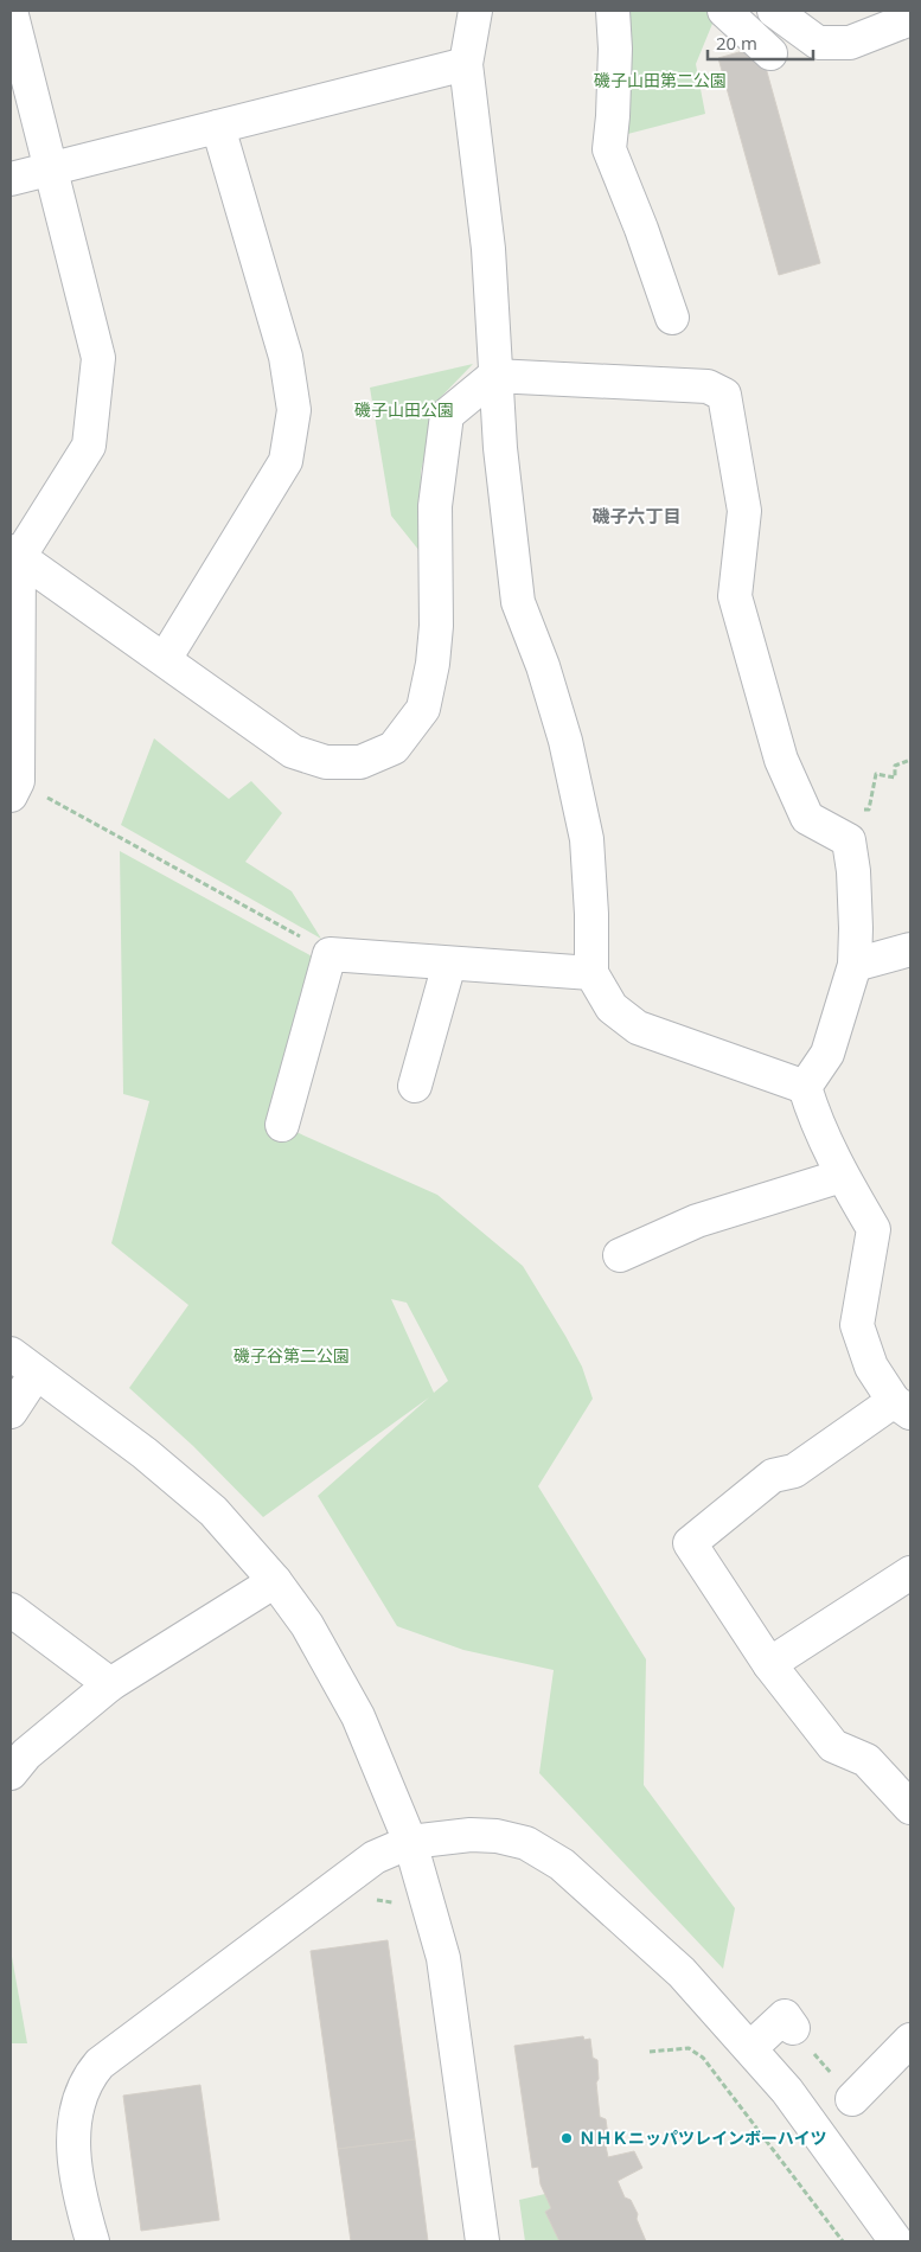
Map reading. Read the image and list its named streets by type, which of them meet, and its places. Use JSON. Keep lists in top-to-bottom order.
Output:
{
  "districts": ["磯子六丁目"],
  "parks": ["磯子山田第二公園", "磯子山田公園", "磯子谷第二公園"],
  "places": ["ＮＨＫニッパツレインボーハイツ"],
  "scale_bar": "20 m"
}
